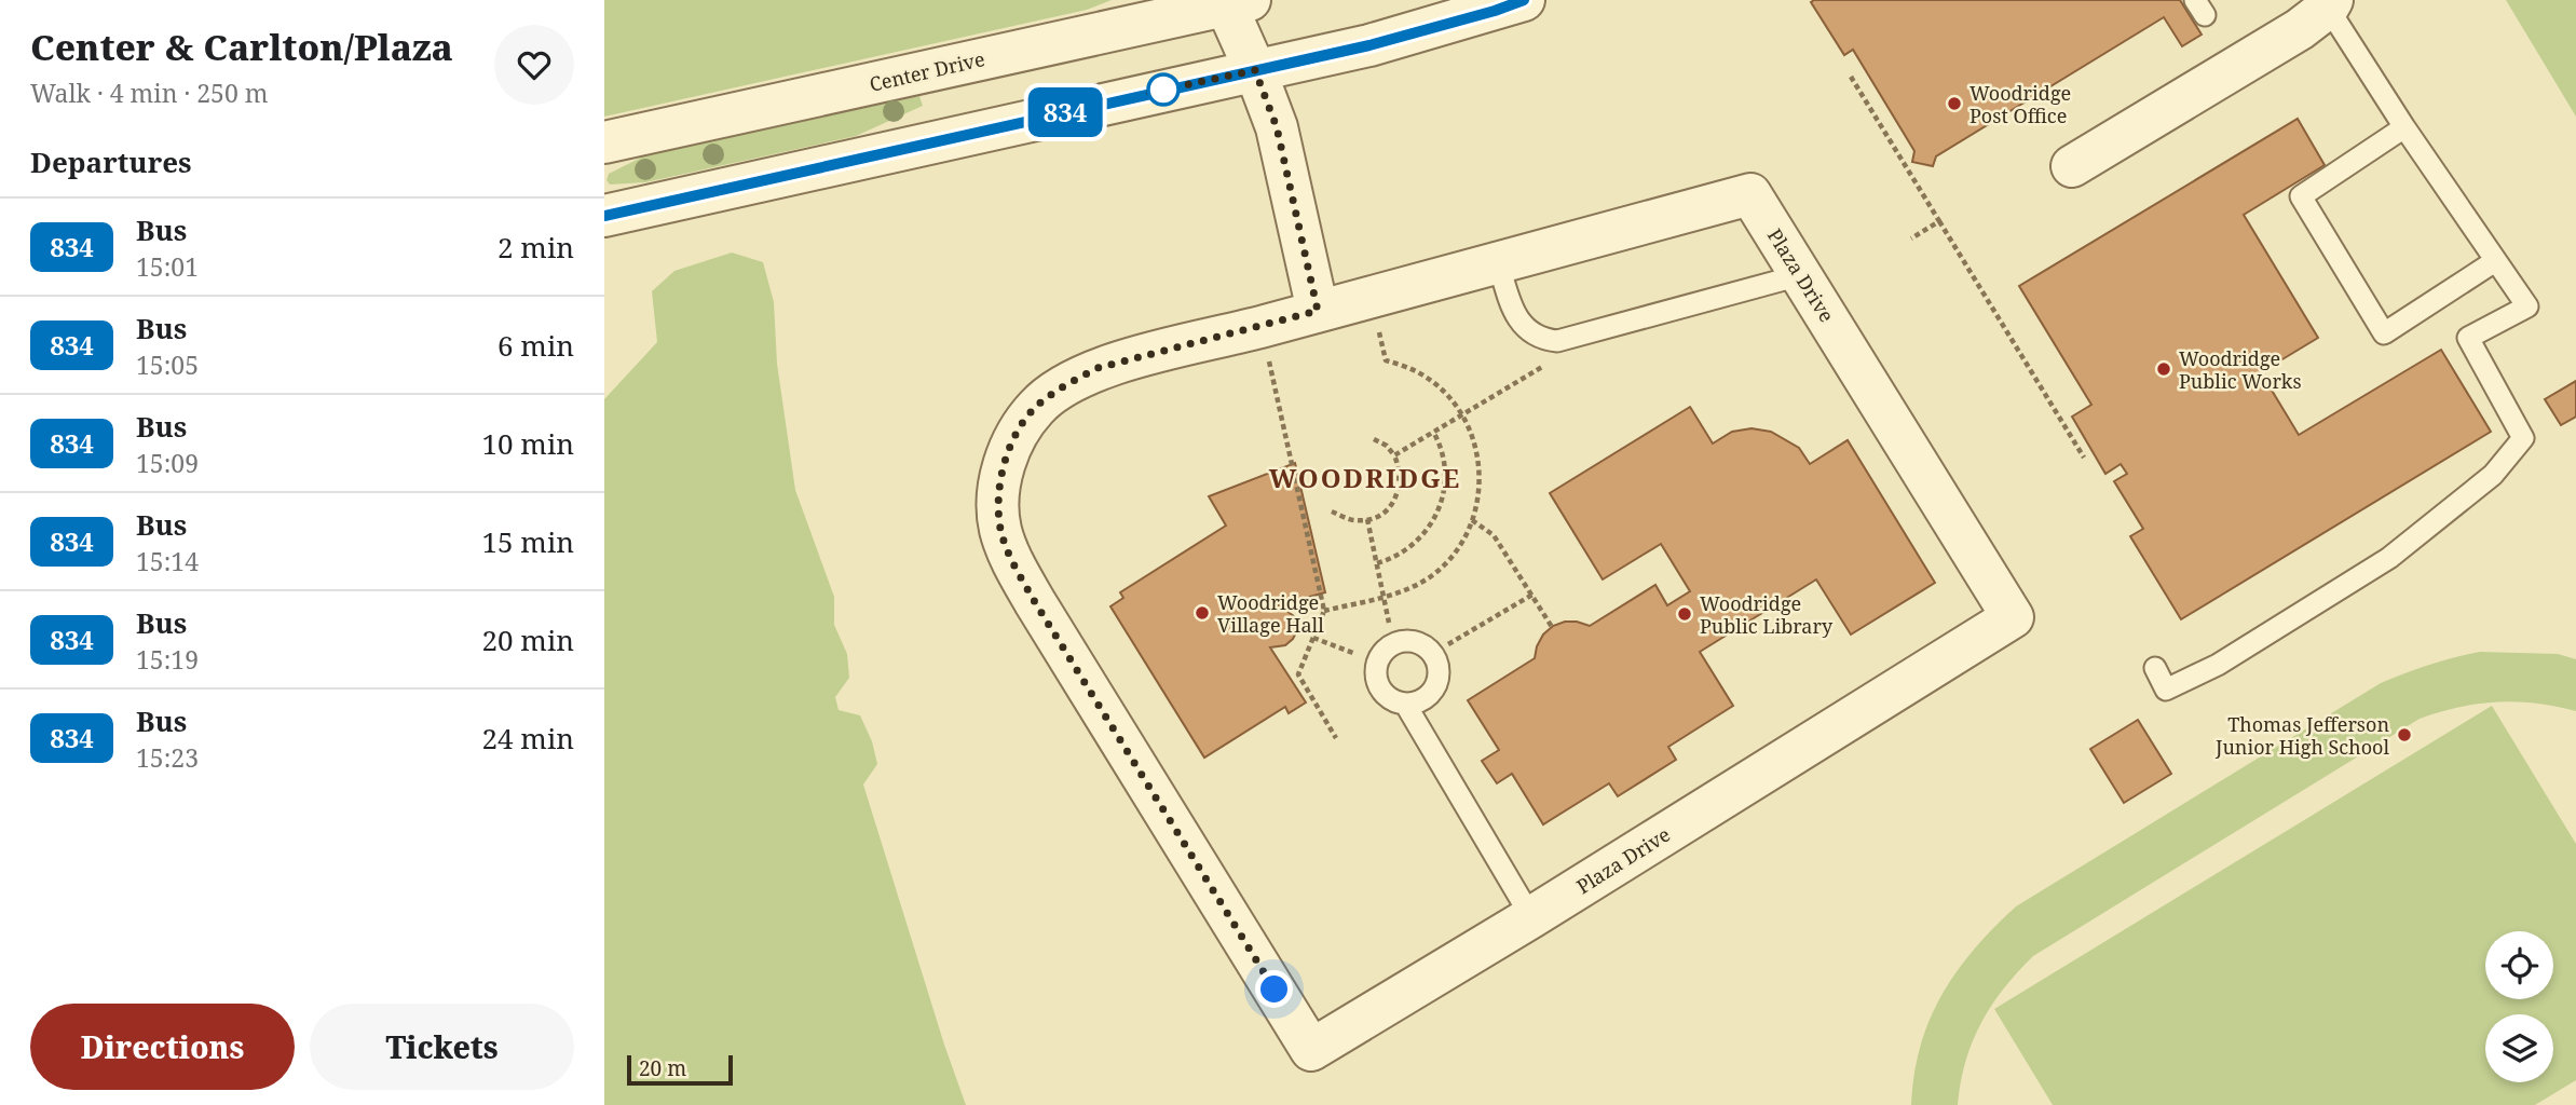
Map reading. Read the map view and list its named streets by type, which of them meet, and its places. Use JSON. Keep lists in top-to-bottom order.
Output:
{
  "streets": {
    "street": ["Center Drive", "Plaza Drive"]
  },
  "districts": ["WOODRIDGE"],
  "places": [
    "Woodridge Post Office",
    "Woodridge Public Works",
    "Woodridge Village Hall",
    "Woodridge Public Library",
    "Thomas Jefferson Junior High School"
  ],
  "lines": ["bus line 834"],
  "scale_bar": "20 m",
  "page": {
    "heading": [
      ["Center & Carlton/Plaza", "Walk · 4 min · 250 m"],
      "Departures"
    ],
    "on_map": "834",
    "list": [
      {
        "mark": "834",
        "name": "Bus",
        "note": "15:01",
        "value": "2 min"
      },
      {
        "mark": "834",
        "name": "Bus",
        "note": "15:05",
        "value": "6 min"
      },
      {
        "mark": "834",
        "name": "Bus",
        "note": "15:09",
        "value": "10 min"
      },
      {
        "mark": "834",
        "name": "Bus",
        "note": "15:14",
        "value": "15 min"
      },
      {
        "mark": "834",
        "name": "Bus",
        "note": "15:19",
        "value": "20 min"
      },
      {
        "mark": "834",
        "name": "Bus",
        "note": "15:23",
        "value": "24 min"
      }
    ],
    "buttons": ["Directions", "Tickets"],
    "scale": "20 m"
  }
}
